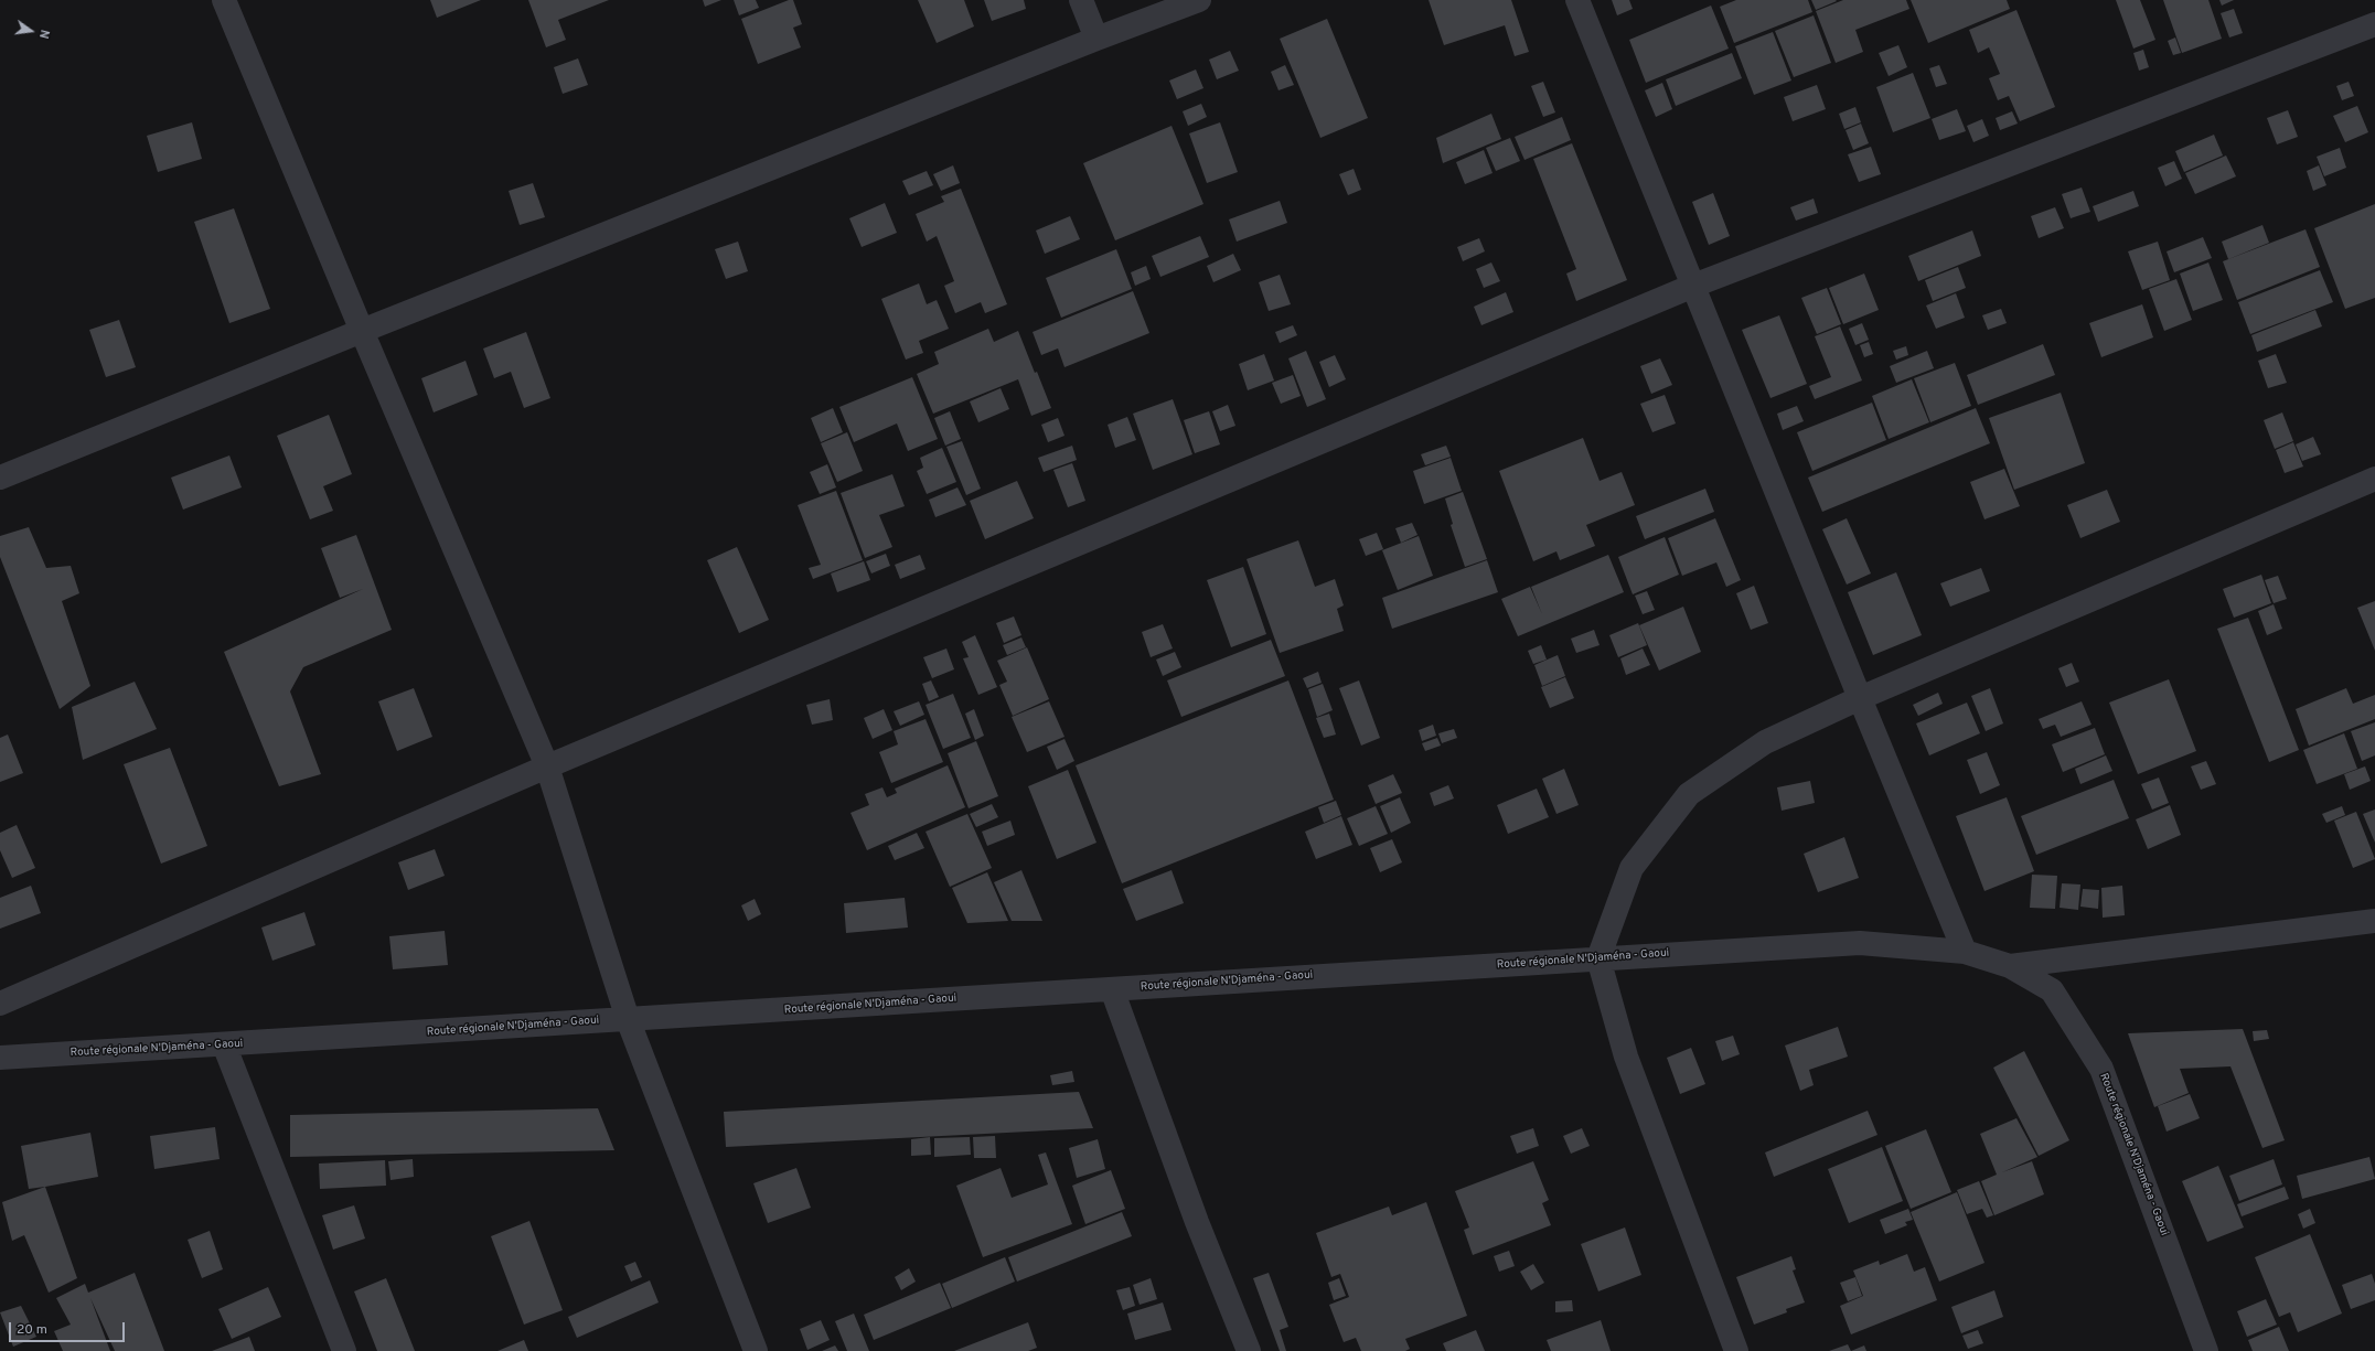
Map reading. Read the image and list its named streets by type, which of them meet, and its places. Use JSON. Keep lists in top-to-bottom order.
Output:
{
  "streets": {
    "street": ["Route régionale N'Djaména - Gaoui"]
  },
  "scale_bar": "20 m",
  "north": "right"
}
